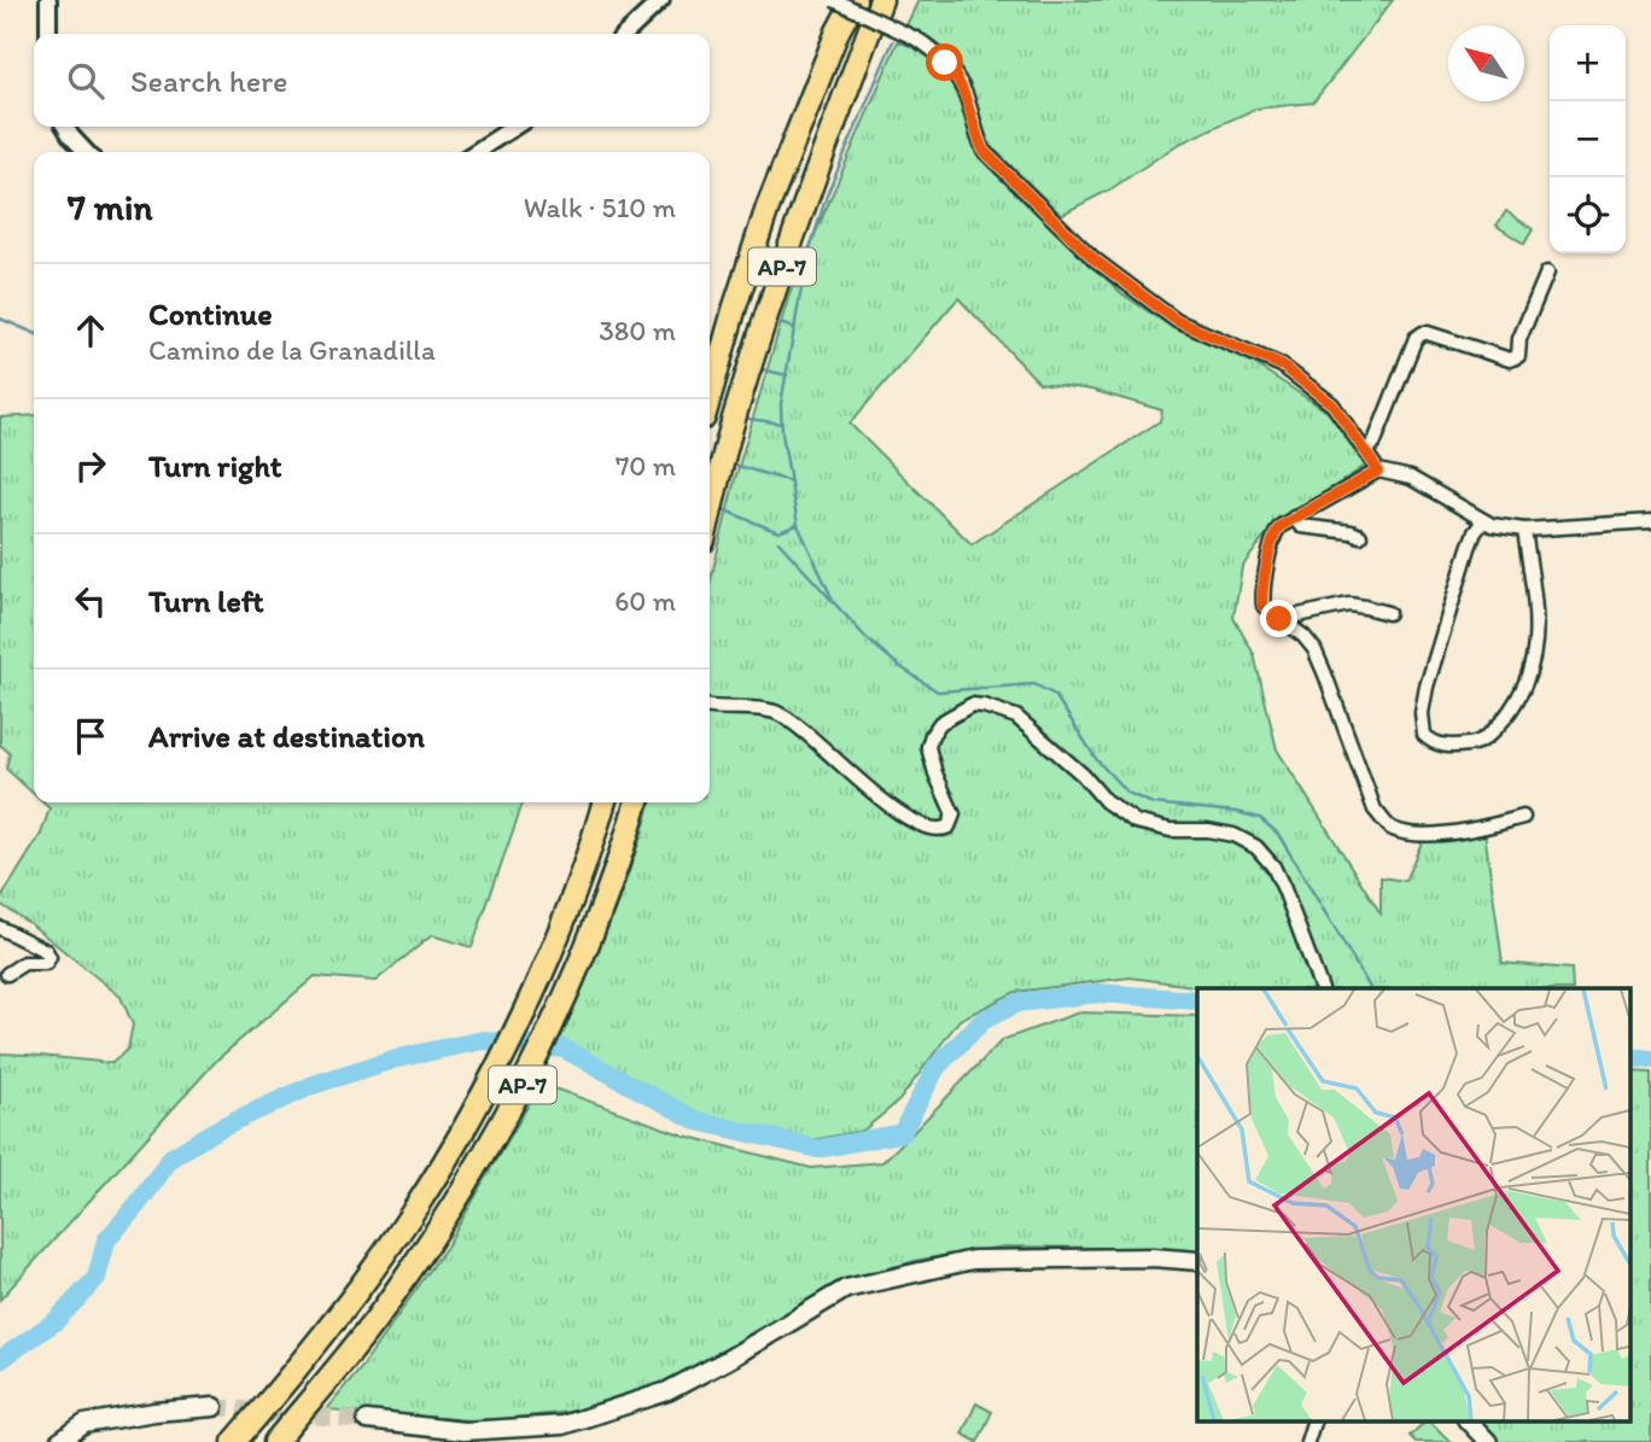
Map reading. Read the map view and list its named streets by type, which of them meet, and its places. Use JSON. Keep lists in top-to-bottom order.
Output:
{
  "streets": {
    "highway": ["AP-7"]
  },
  "north": "top left",
  "page": {
    "map_buttons": ["+", "−"],
    "search": "Search here",
    "heading": ["7 min", "Walk · 510 m"],
    "list": [
      ["Continue", "Camino de la Granadilla", "380 m"],
      ["Turn right", "70 m"],
      ["Turn left", "60 m"],
      "Arrive at destination"
    ]
  }
}
